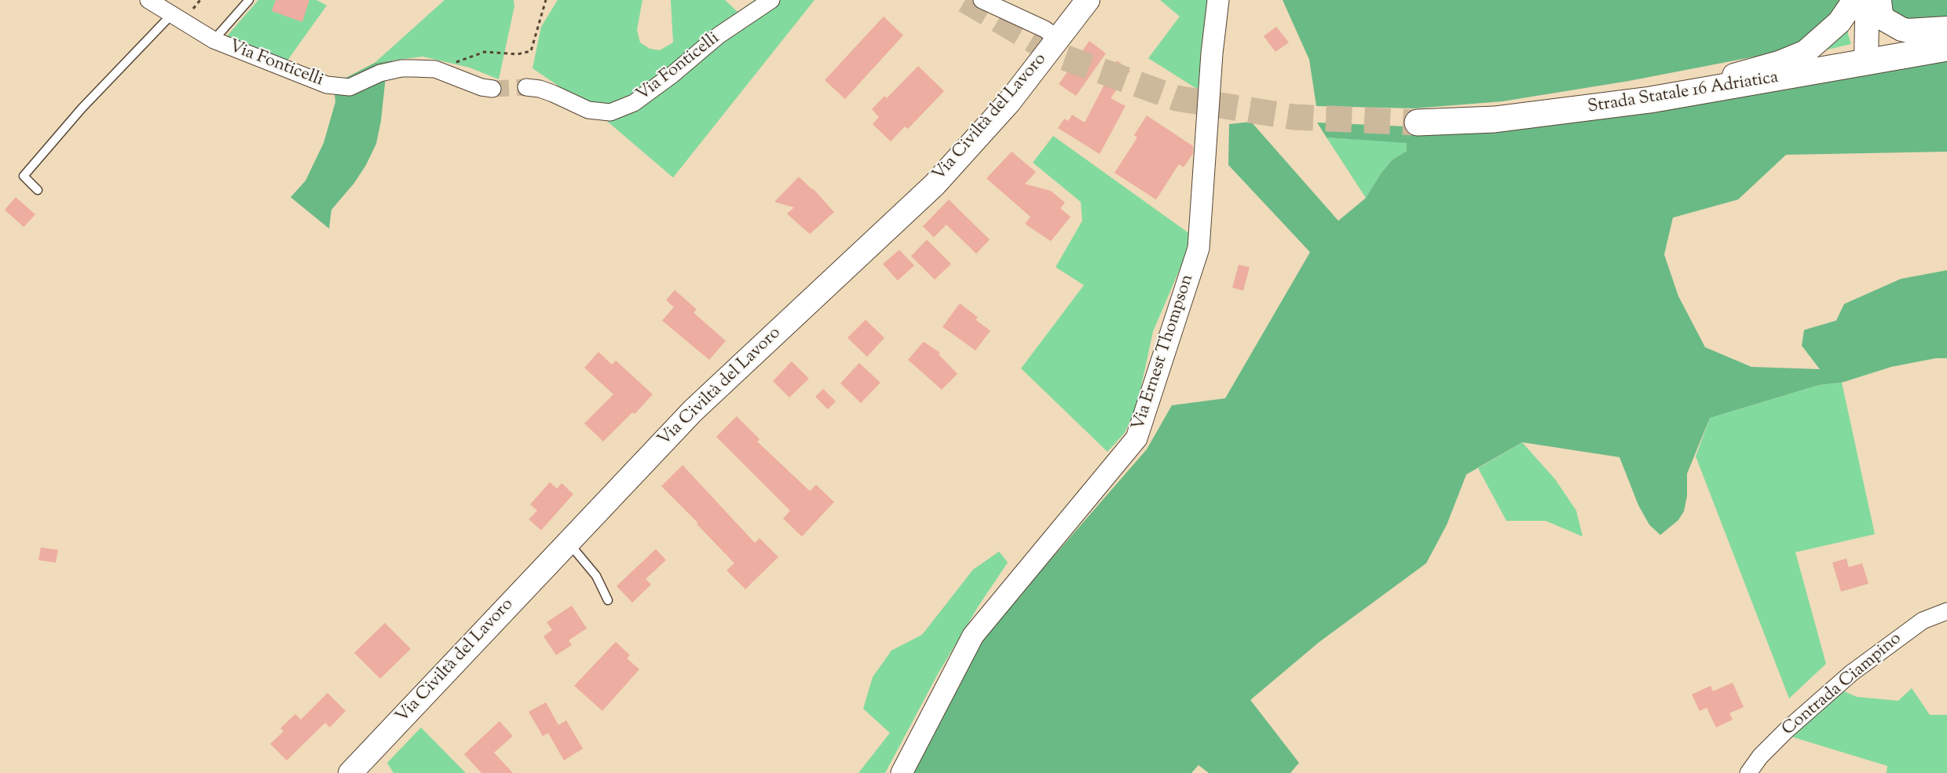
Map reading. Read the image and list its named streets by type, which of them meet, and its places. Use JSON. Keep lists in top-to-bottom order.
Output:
{
  "streets": {
    "main road": ["Strada Statale 16 Adriatica", "Via Civiltà del Lavoro"],
    "street": ["Via Fonticelli", "Via Ernest Thompson", "Contrada Ciampino"]
  }
}
